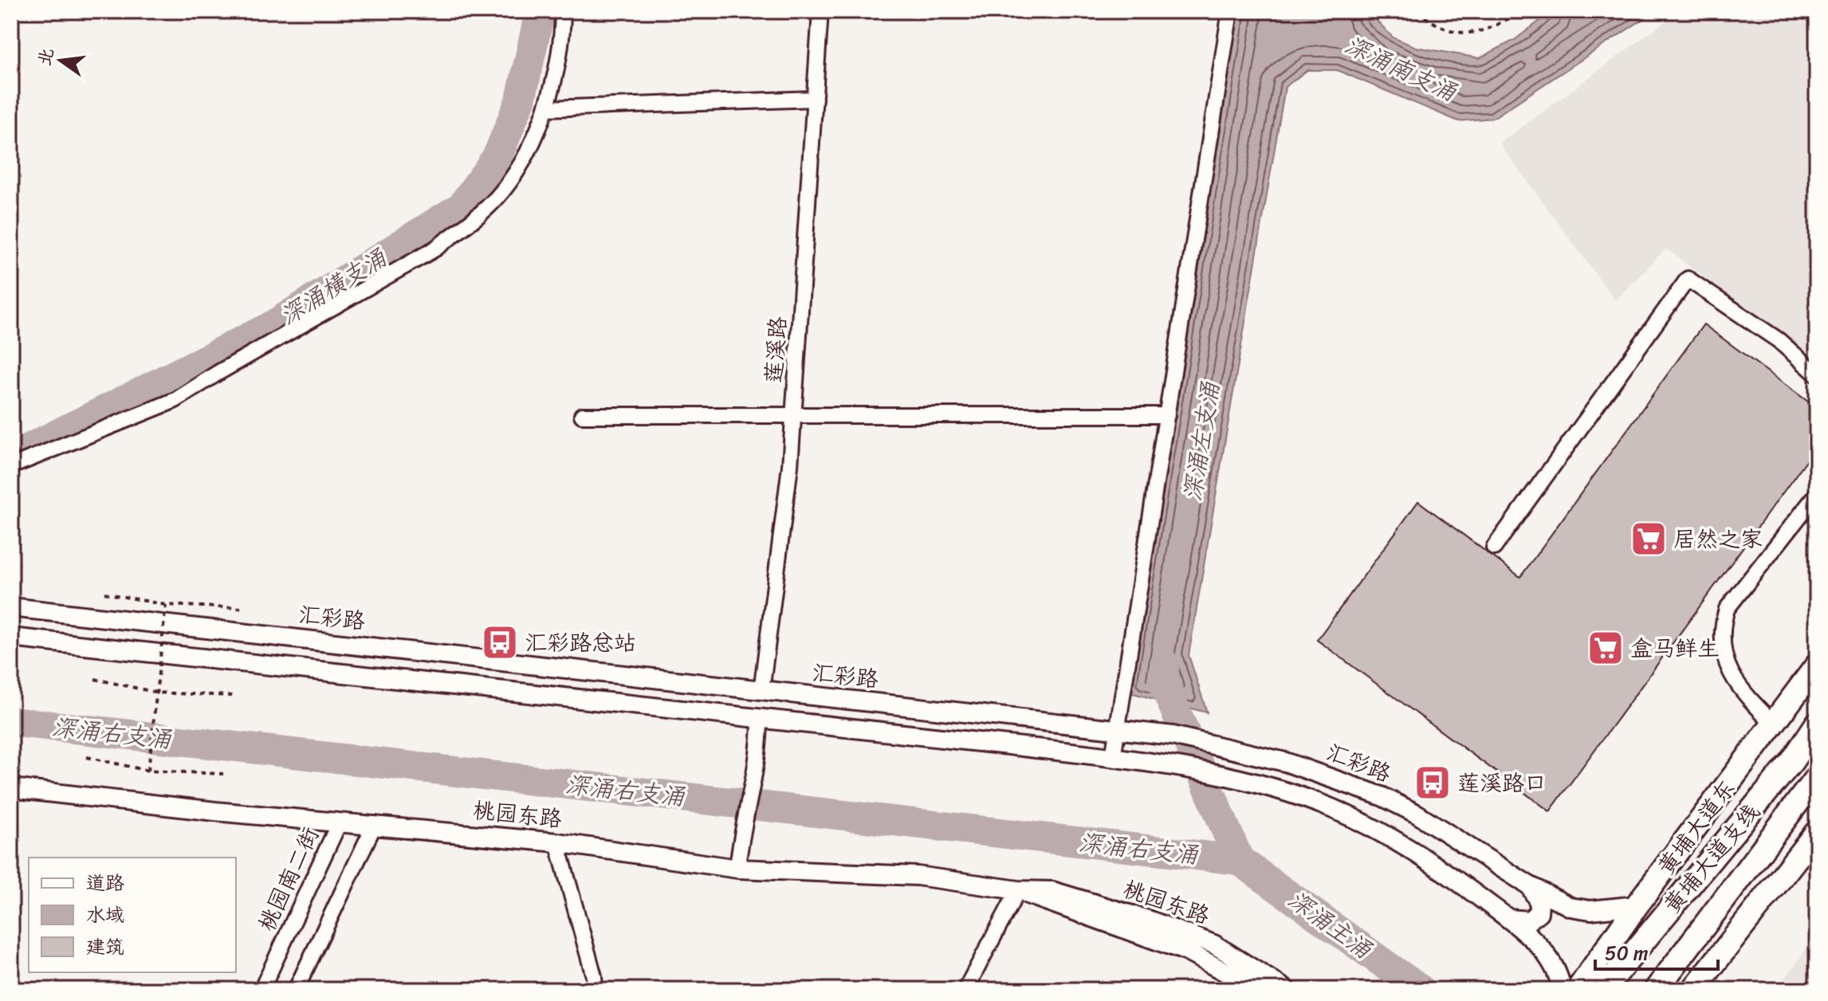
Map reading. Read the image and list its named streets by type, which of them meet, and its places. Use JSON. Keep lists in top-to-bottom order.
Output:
{
  "streets": {
    "main road": ["黄埔大道东", "黄埔大道支线"],
    "street": [
      "莲溪路",
      "汇彩路",
      "桃园东路",
      "桃园南二街"
    ]
  },
  "crossings": [
    ["莲溪路", "汇彩路"],
    ["汇彩路", "黄埔大道东"],
    ["桃园东路", "桃园南二街"]
  ],
  "water": [
    "深涌南支涌",
    "深涌横支涌",
    "深涌左支涌",
    "深涌右支涌",
    "深涌主涌"
  ],
  "places": {
    "supermarket": ["居然之家", "盒马鲜生"],
    "bus stop": ["汇彩路总站", "莲溪路口"]
  },
  "legend": ["道路", "水域", "建筑"],
  "scale_bar": "50 m",
  "north": "left"
}
